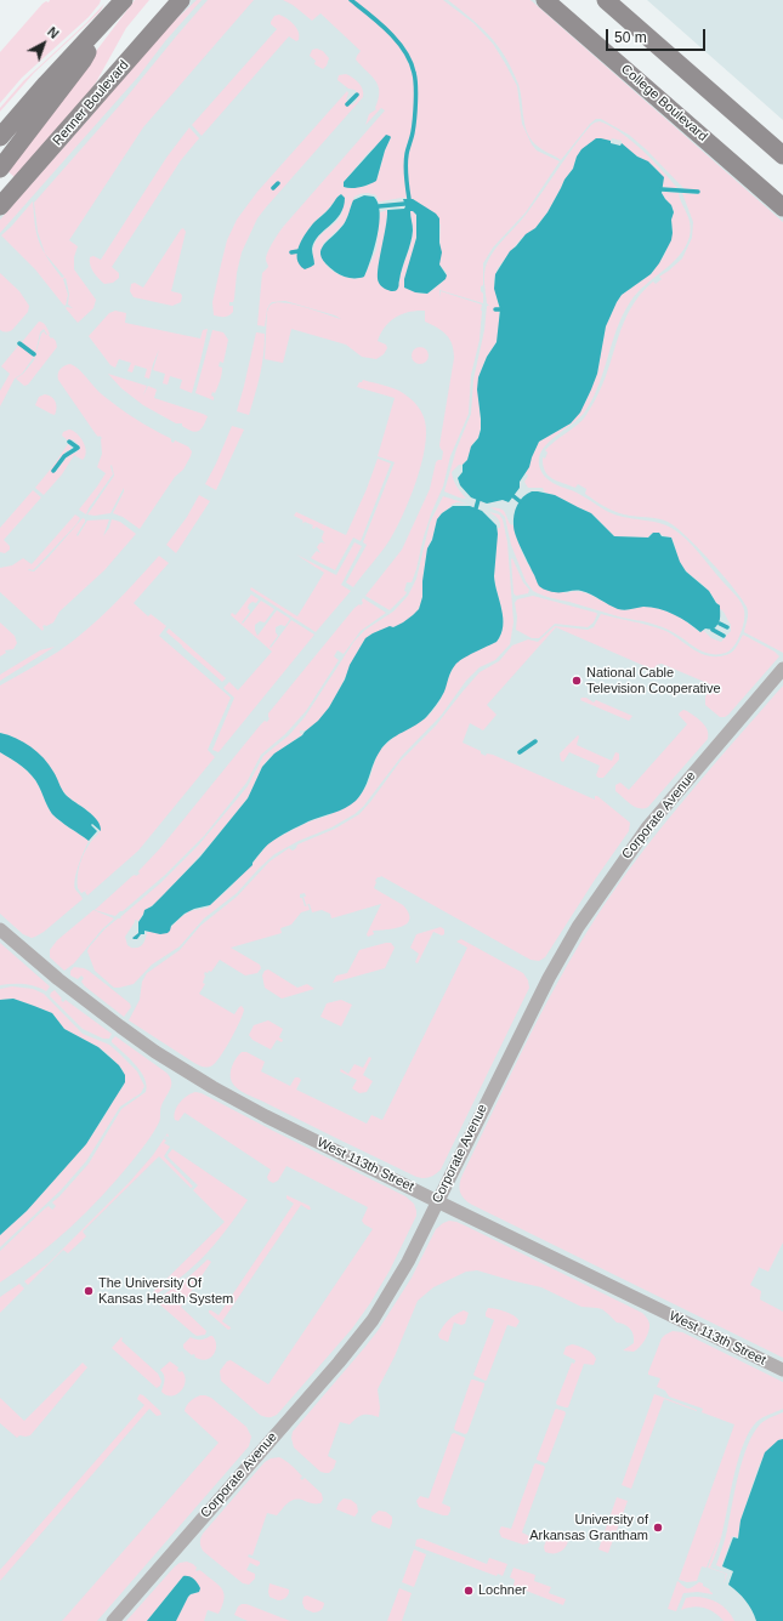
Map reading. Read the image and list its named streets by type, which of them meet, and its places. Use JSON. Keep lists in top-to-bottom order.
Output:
{
  "streets": {
    "main road": ["Renner Boulevard", "College Boulevard"],
    "street": ["Corporate Avenue", "West 113th Street"]
  },
  "crossings": [
    ["Corporate Avenue", "West 113th Street"]
  ],
  "places": [
    "National Cable Television Cooperative",
    "The University Of Kansas Health System",
    "University of Arkansas Grantham",
    "Lochner"
  ],
  "scale_bar": "50 m",
  "north": "top right"
}
